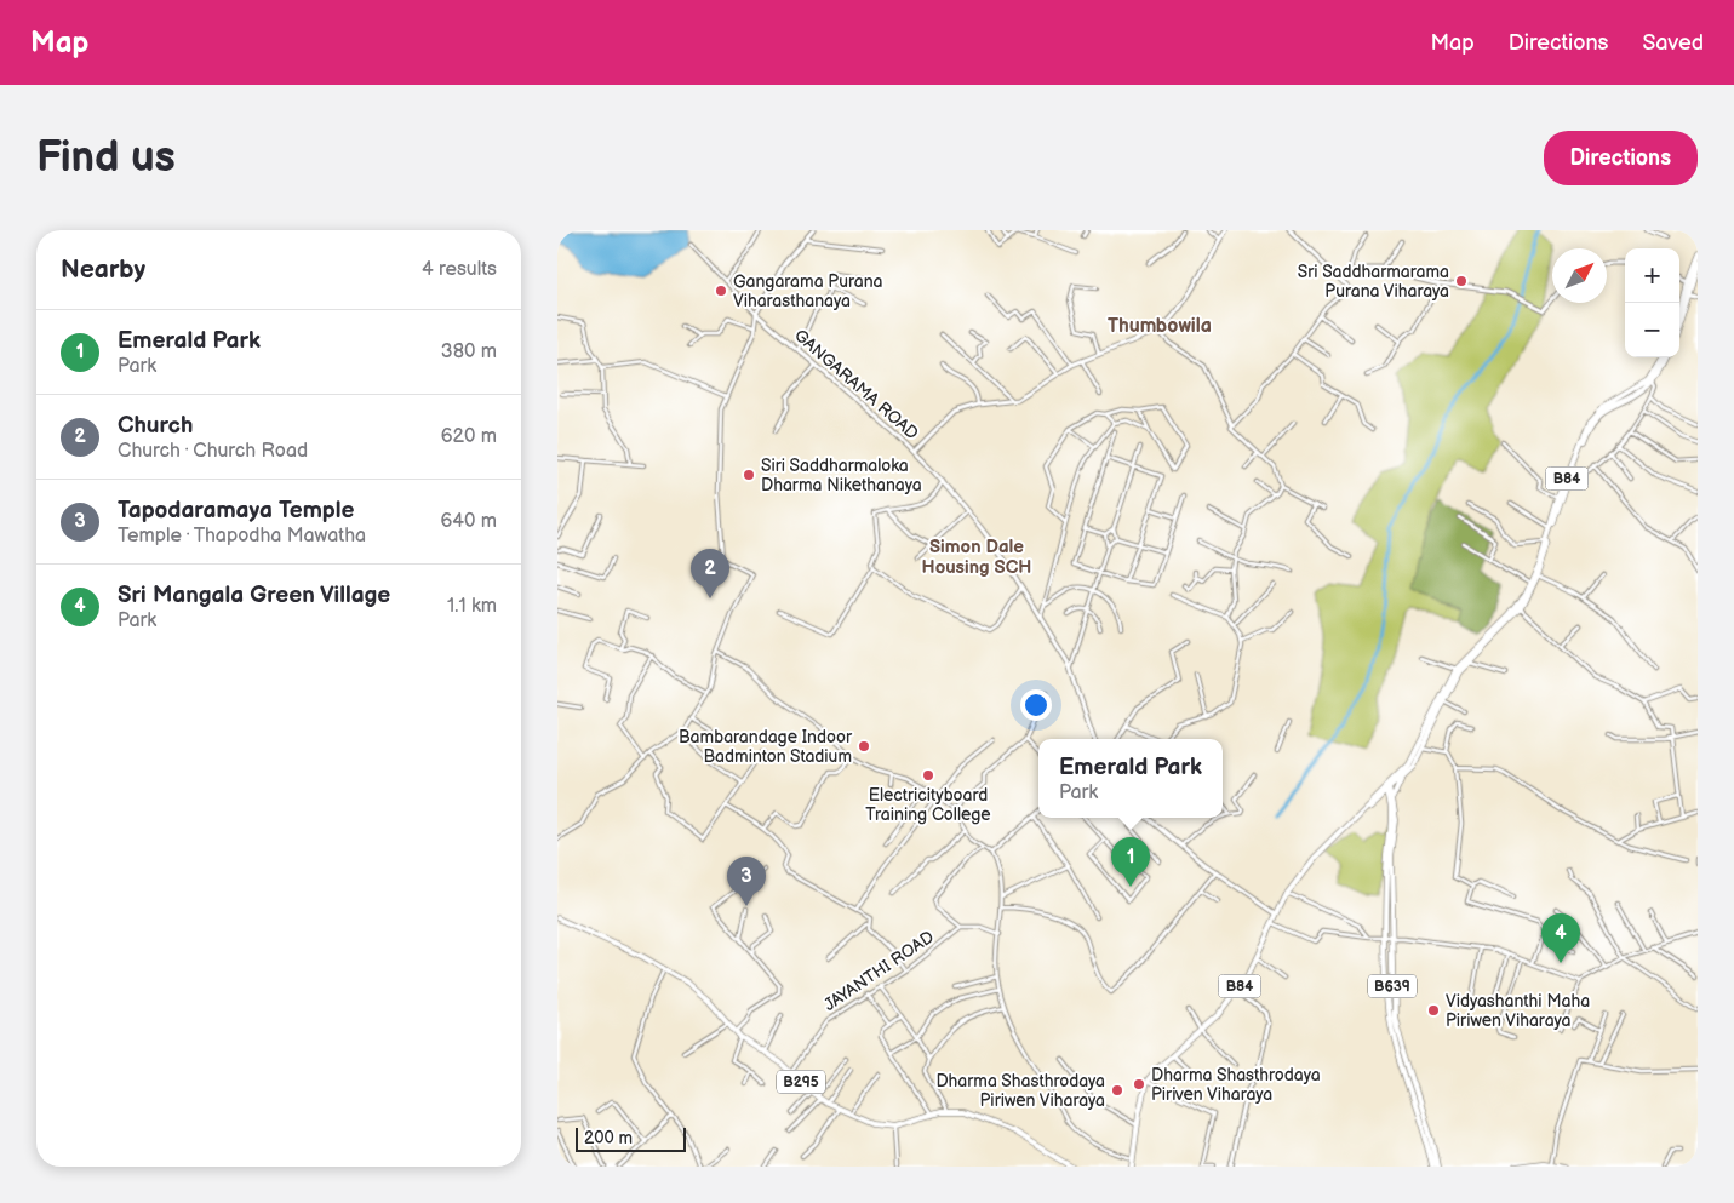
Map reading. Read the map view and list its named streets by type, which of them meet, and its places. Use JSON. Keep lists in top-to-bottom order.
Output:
{
  "streets": {
    "main road": ["B84", "B639", "B295"],
    "street": ["GANGARAMA ROAD", "JAYANTHI ROAD"]
  },
  "crossings": [
    ["B84", "B639"],
    ["JAYANTHI ROAD", "B295"]
  ],
  "districts": ["Thumbowila", "Simon Dale Housing SCH"],
  "places": [
    "Sri Saddharmarama Purana Viharaya",
    "Gangarama Purana Viharasthanaya",
    "Siri Saddharmaloka Dharma Nikethanaya",
    "Bambarandage Indoor Badminton Stadium",
    "Electricityboard Training College",
    "Vidyashanthi Maha Piriwen Viharaya",
    "Dharma Shasthrodaya Piriven Viharaya",
    "Dharma Shasthrodaya Piriwen Viharaya"
  ],
  "scale_bar": "200 m",
  "north": "top right",
  "page": {
    "header": "Map",
    "nav": ["Map", "Directions", "Saved"],
    "buttons": "Directions",
    "title": "Find us",
    "heading": ["Nearby", "4 results"],
    "map_buttons": ["+", "−"],
    "list": [
      {
        "mark": "1",
        "name": "Emerald Park",
        "note": "Park",
        "value": "380 m"
      },
      {
        "mark": "2",
        "name": "Church",
        "note": "Church · Church Road",
        "value": "620 m"
      },
      {
        "mark": "3",
        "name": "Tapodaramaya Temple",
        "note": "Temple · Thapodha Mawatha",
        "value": "640 m"
      },
      {
        "mark": "4",
        "name": "Sri Mangala Green Village",
        "note": "Park",
        "value": "1.1 km"
      }
    ],
    "pins": [
      "2",
      "1",
      "3",
      "4"
    ],
    "popup": ["Emerald Park", "Park"],
    "scale": "200 m"
  }
}
